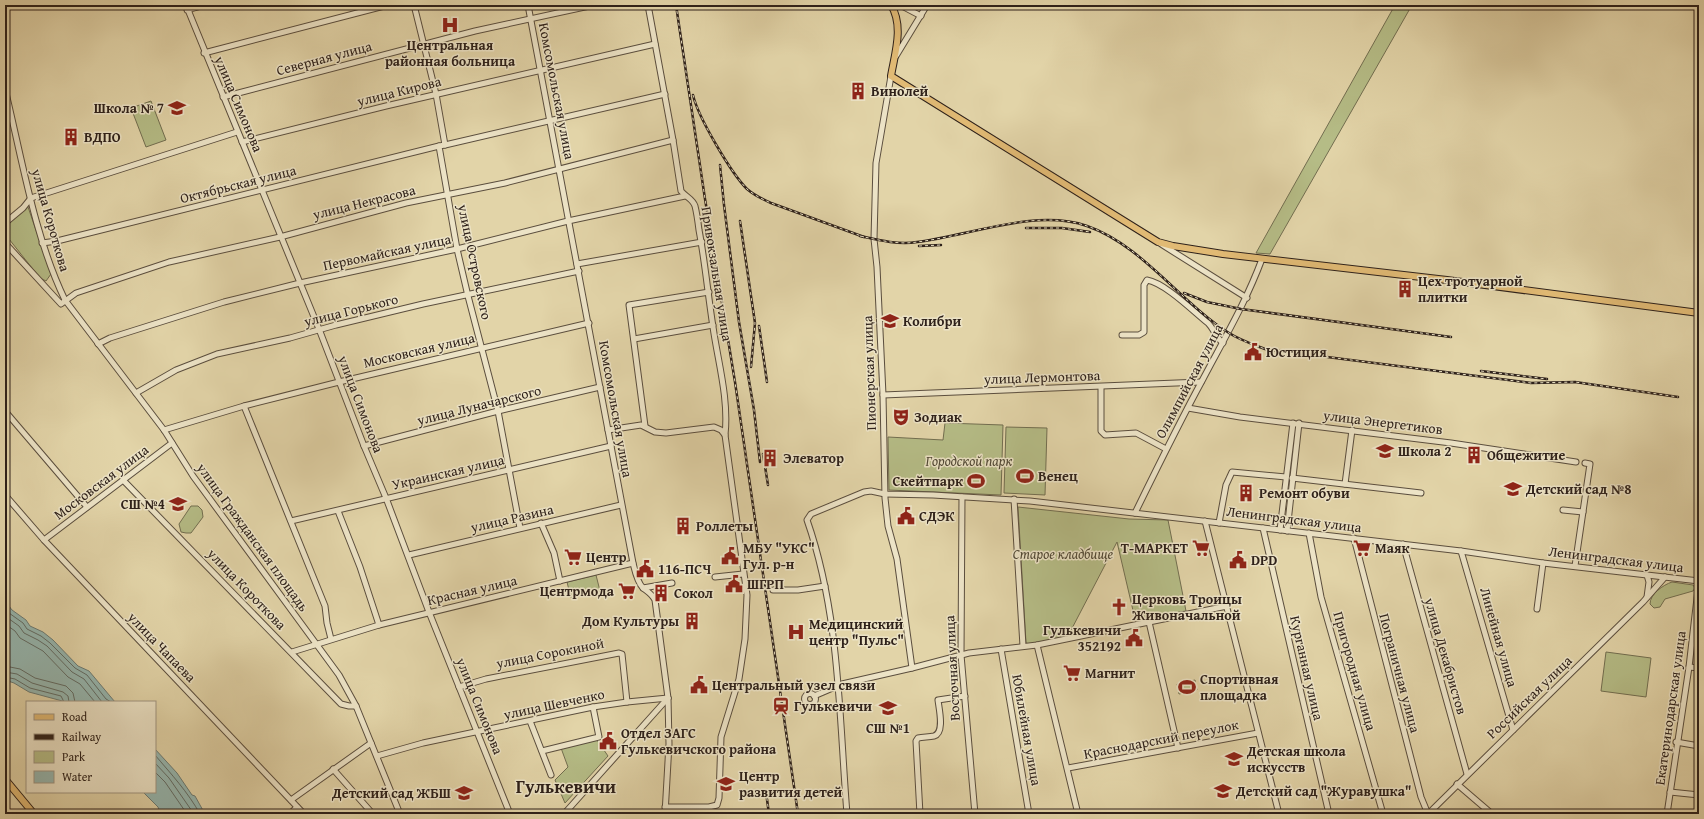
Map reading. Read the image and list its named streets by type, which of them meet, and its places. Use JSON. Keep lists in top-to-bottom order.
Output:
{
  "streets": {
    "street": [
      "Северная улица",
      "улица Кирова",
      "Комсомольская улица",
      "улица Симонова",
      "Октябрьская улица",
      "улица Некрасова",
      "улица Короткова",
      "Первомайская улица",
      "улица Островского",
      "Привокзальная улица",
      "улица Горького",
      "Московская улица",
      "Пионерская улица",
      "улица Лермонтова",
      "Олимпийская улица",
      "улица Луначарского",
      "улица Энергетиков",
      "Украинская улица",
      "улица Разина",
      "Ленинградская улица",
      "улица Гражданская площадь",
      "Красная улица",
      "Линейная улица",
      "улица Чапаева",
      "улица Сорокиной",
      "улица Декабристов",
      "Восточная улица",
      "Курганная улица",
      "Пригородная улица",
      "Пограничная улица",
      "Российская улица",
      "улица Шевченко",
      "Екатеринодарская улица",
      "Юбилейная улица",
      "Краснодарский переулок"
    ]
  },
  "crossings": [
    ["Северная улица", "Комсомольская улица"],
    ["Северная улица", "улица Симонова"],
    ["Северная улица", "улица Островского"],
    ["улица Кирова", "Комсомольская улица"],
    ["улица Кирова", "улица Симонова"],
    ["улица Кирова", "улица Островского"],
    ["улица Кирова", "Привокзальная улица"],
    ["Комсомольская улица", "Октябрьская улица"],
    ["Комсомольская улица", "улица Некрасова"],
    ["Комсомольская улица", "Первомайская улица"],
    ["Комсомольская улица", "Привокзальная улица"],
    ["Комсомольская улица", "улица Горького"],
    ["Комсомольская улица", "Московская улица"],
    ["Комсомольская улица", "улица Луначарского"],
    ["Комсомольская улица", "Украинская улица"],
    ["Комсомольская улица", "улица Разина"],
    ["Комсомольская улица", "Красная улица"],
    ["Комсомольская улица", "улица Шевченко"],
    ["улица Симонова", "Октябрьская улица"],
    ["улица Симонова", "улица Некрасова"],
    ["улица Симонова", "Первомайская улица"],
    ["улица Симонова", "улица Горького"],
    ["улица Симонова", "Московская улица"],
    ["улица Симонова", "улица Луначарского"],
    ["улица Симонова", "Украинская улица"],
    ["улица Симонова", "улица Разина"],
    ["улица Симонова", "Красная улица"],
    ["улица Симонова", "улица Сорокиной"],
    ["улица Симонова", "улица Шевченко"],
    ["Октябрьская улица", "улица Короткова"],
    ["Октябрьская улица", "улица Островского"],
    ["Октябрьская улица", "Привокзальная улица"],
    ["улица Некрасова", "улица Короткова"],
    ["улица Некрасова", "улица Островского"],
    ["улица Некрасова", "Привокзальная улица"],
    ["улица Короткова", "Первомайская улица"],
    ["улица Короткова", "улица Горького"],
    ["улица Короткова", "Московская улица"],
    ["улица Короткова", "улица Гражданская площадь"],
    ["улица Короткова", "Красная улица"],
    ["Первомайская улица", "улица Островского"],
    ["Первомайская улица", "Привокзальная улица"],
    ["улица Островского", "улица Горького"],
    ["улица Островского", "Московская улица"],
    ["улица Островского", "улица Луначарского"],
    ["улица Островского", "Украинская улица"],
    ["улица Островского", "улица Разина"],
    ["Московская улица", "улица Гражданская площадь"],
    ["Московская улица", "улица Чапаева"],
    ["Пионерская улица", "улица Лермонтова"],
    ["Пионерская улица", "Ленинградская улица"],
    ["улица Лермонтова", "Олимпийская улица"],
    ["Олимпийская улица", "улица Энергетиков"],
    ["Олимпийская улица", "Ленинградская улица"],
    ["Ленинградская улица", "Линейная улица"],
    ["Ленинградская улица", "улица Декабристов"],
    ["Ленинградская улица", "Восточная улица"],
    ["Ленинградская улица", "Курганная улица"],
    ["Ленинградская улица", "Пригородная улица"],
    ["Ленинградская улица", "Пограничная улица"],
    ["Ленинградская улица", "Российская улица"],
    ["Ленинградская улица", "Екатеринодарская улица"],
    ["улица Гражданская площадь", "Красная улица"],
    ["Линейная улица", "Российская улица"],
    ["улица Сорокиной", "улица Шевченко"],
    ["улица Декабристов", "Российская улица"],
    ["Пограничная улица", "Российская улица"]
  ],
  "districts": ["Гулькевичи"],
  "parks": ["Городской парк", "Старое кладбище"],
  "places": {
    "hospital": ["Центральная районная больница", "Медицинский центр \"Пульс\""],
    "building": [
      "Винолей",
      "ВДПО",
      "Цех тротуарной плитки",
      "Общежитие",
      "Элеватор",
      "Ремонт обуви",
      "Роллеты",
      "Сокол",
      "Дом Культуры"
    ],
    "school or university": [
      "Школа № 7",
      "Колибри",
      "Школа 2",
      "Детский сад №8",
      "СШ №4",
      "СШ №1",
      "Детская школа искусств",
      "Центр развития детей",
      "Детский сад \"Журавушка\"",
      "Детский сад ЖБШ"
    ],
    "public building": [
      "Юстиция",
      "СДЭК",
      "МБУ \"УКС\" Гул. р-н",
      "DPD",
      "116-ПСЧ",
      "ШГРП",
      "Гулькевичи 352192",
      "Центральный узел связи",
      "Отдел ЗАГС Гулькевичского района"
    ],
    "theatre": ["Зодиак"],
    "sports": ["Венец", "Скейтпарк", "Спортивная площадка"],
    "supermarket": [
      "Т-МАРКЕТ",
      "Маяк",
      "Центр",
      "Центрмода",
      "Магнит"
    ],
    "church": ["Церковь Троицы Живоначальной"],
    "station": ["Гулькевичи"]
  },
  "legend": [
    "Road",
    "Railway",
    "Park",
    "Water"
  ]
}
